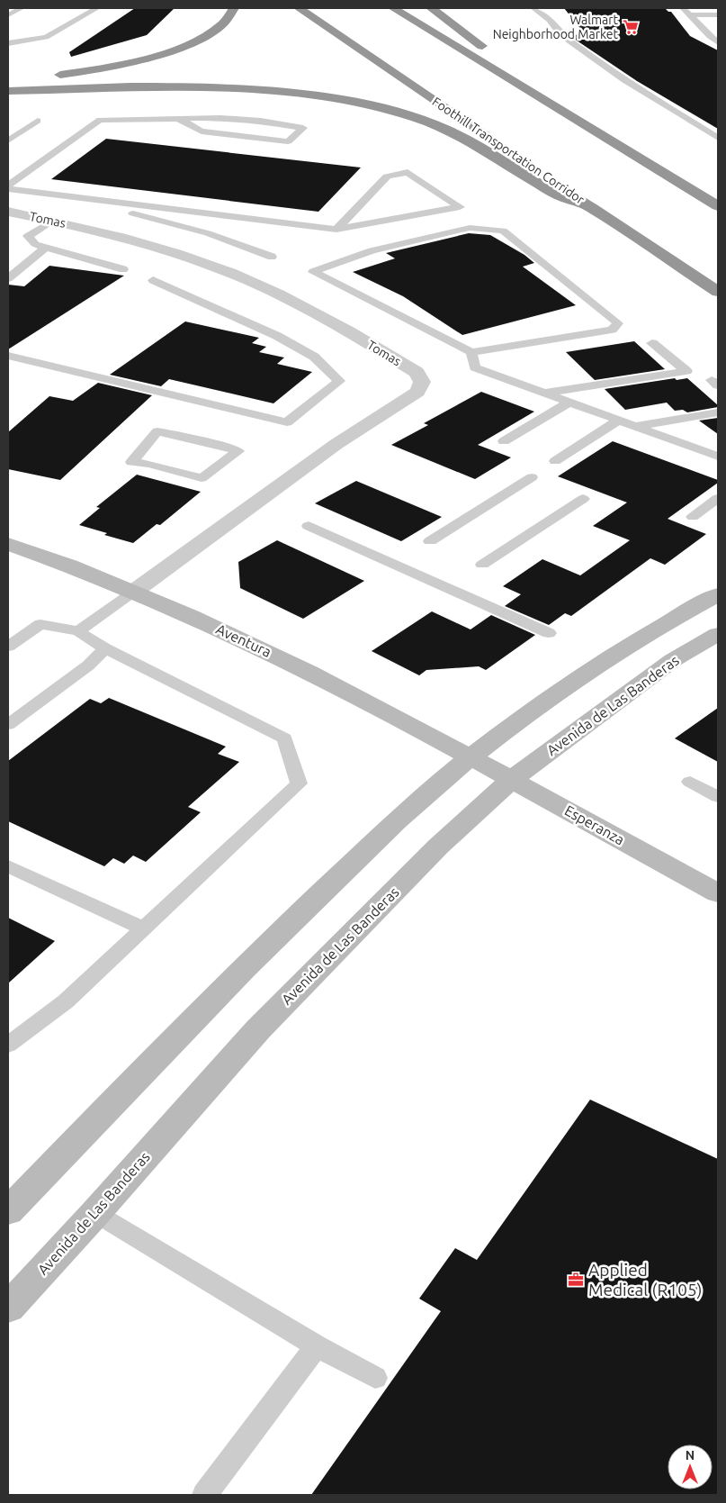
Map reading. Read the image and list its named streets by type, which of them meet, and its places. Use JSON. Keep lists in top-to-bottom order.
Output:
{
  "streets": {
    "highway": ["Foothill Transportation Corridor"],
    "main road": ["Aventura", "Avenida de Las Banderas", "Esperanza"],
    "street": ["Tomas"]
  },
  "crossings": [
    ["Tomas", "Aventura"],
    ["Aventura", "Esperanza"],
    ["Avenida de Las Banderas", "Esperanza"]
  ],
  "places": {
    "supermarket": ["Walmart Neighborhood Market"],
    "office": ["Applied Medical (R105)"]
  },
  "north": "top"
}
